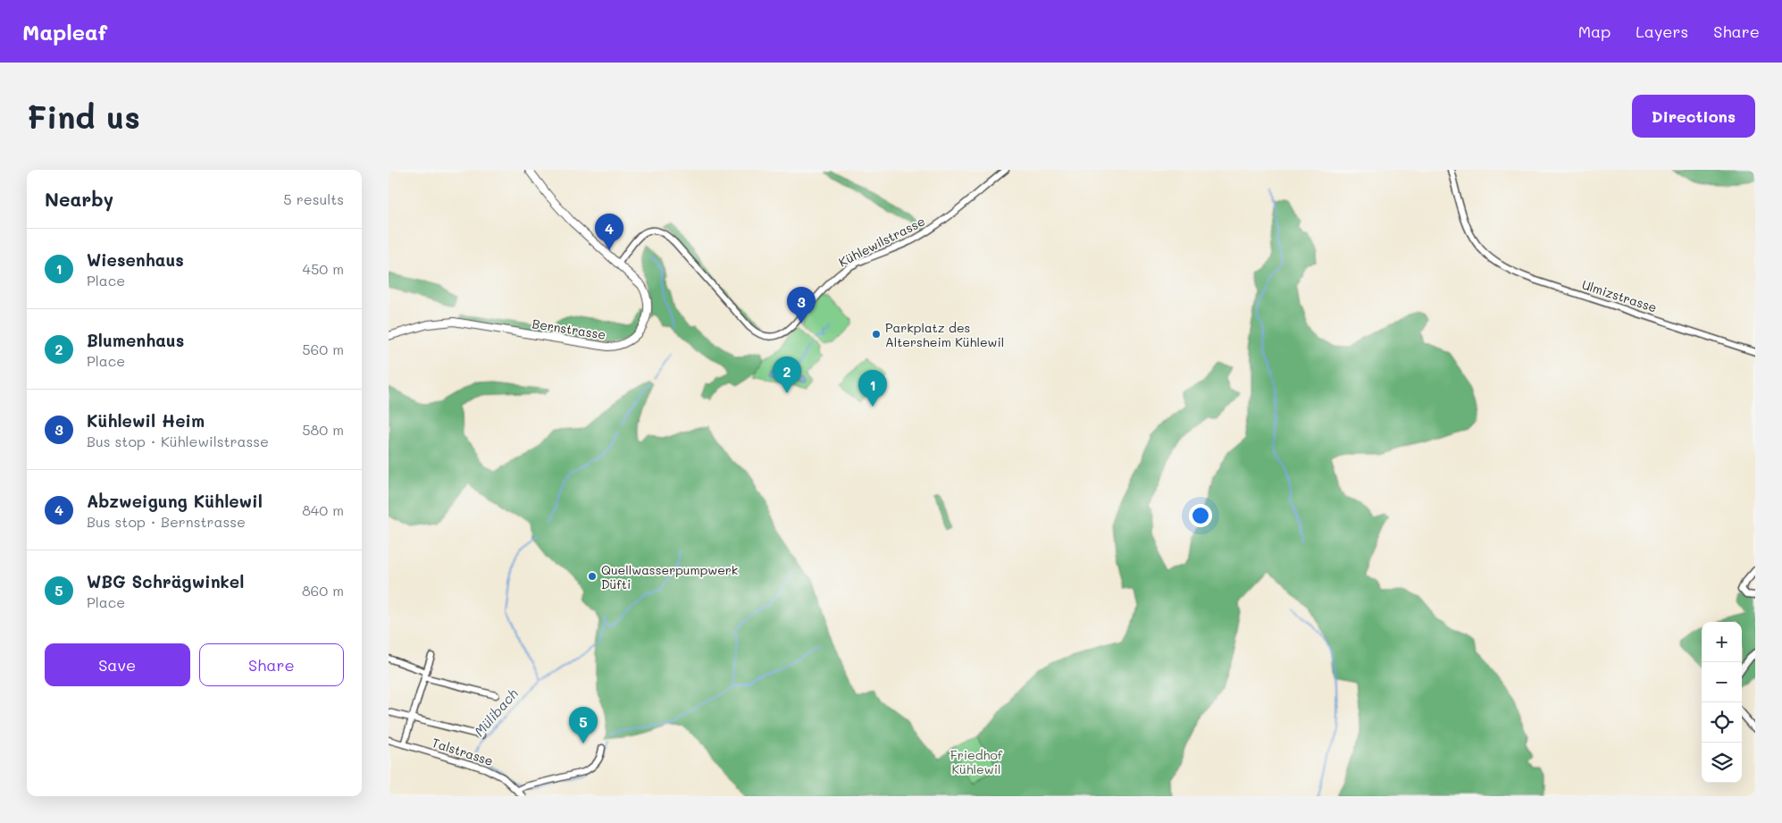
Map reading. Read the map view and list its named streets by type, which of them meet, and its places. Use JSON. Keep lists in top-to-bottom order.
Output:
{
  "streets": {
    "street": [
      "Kühlewilstrasse",
      "Ulmizstrasse",
      "Bernstrasse",
      "Talstrasse"
    ]
  },
  "crossings": [
    ["Kühlewilstrasse", "Bernstrasse"]
  ],
  "water": ["Mülibach"],
  "parks": ["Friedhof Kühlewil"],
  "places": ["Parkplatz des Altersheim Kühlewil", "Quellwasserpumpwerk Düfti"],
  "page": {
    "header": "Mapleaf",
    "nav": ["Map", "Layers", "Share"],
    "buttons": [
      "Directions",
      ["Save", "Share"]
    ],
    "title": "Find us",
    "heading": ["Nearby", "5 results"],
    "pins": [
      "4",
      "3",
      "2",
      "1",
      "5"
    ],
    "list": [
      {
        "mark": "1",
        "name": "Wiesenhaus",
        "note": "Place",
        "value": "450 m"
      },
      {
        "mark": "2",
        "name": "Blumenhaus",
        "note": "Place",
        "value": "560 m"
      },
      {
        "mark": "3",
        "name": "Kühlewil Heim",
        "note": "Bus stop · Kühlewilstrasse",
        "value": "580 m"
      },
      {
        "mark": "4",
        "name": "Abzweigung Kühlewil",
        "note": "Bus stop · Bernstrasse",
        "value": "840 m"
      },
      {
        "mark": "5",
        "name": "WBG Schrägwinkel",
        "note": "Place",
        "value": "860 m"
      }
    ],
    "map_buttons": ["+", "−"]
  }
}
